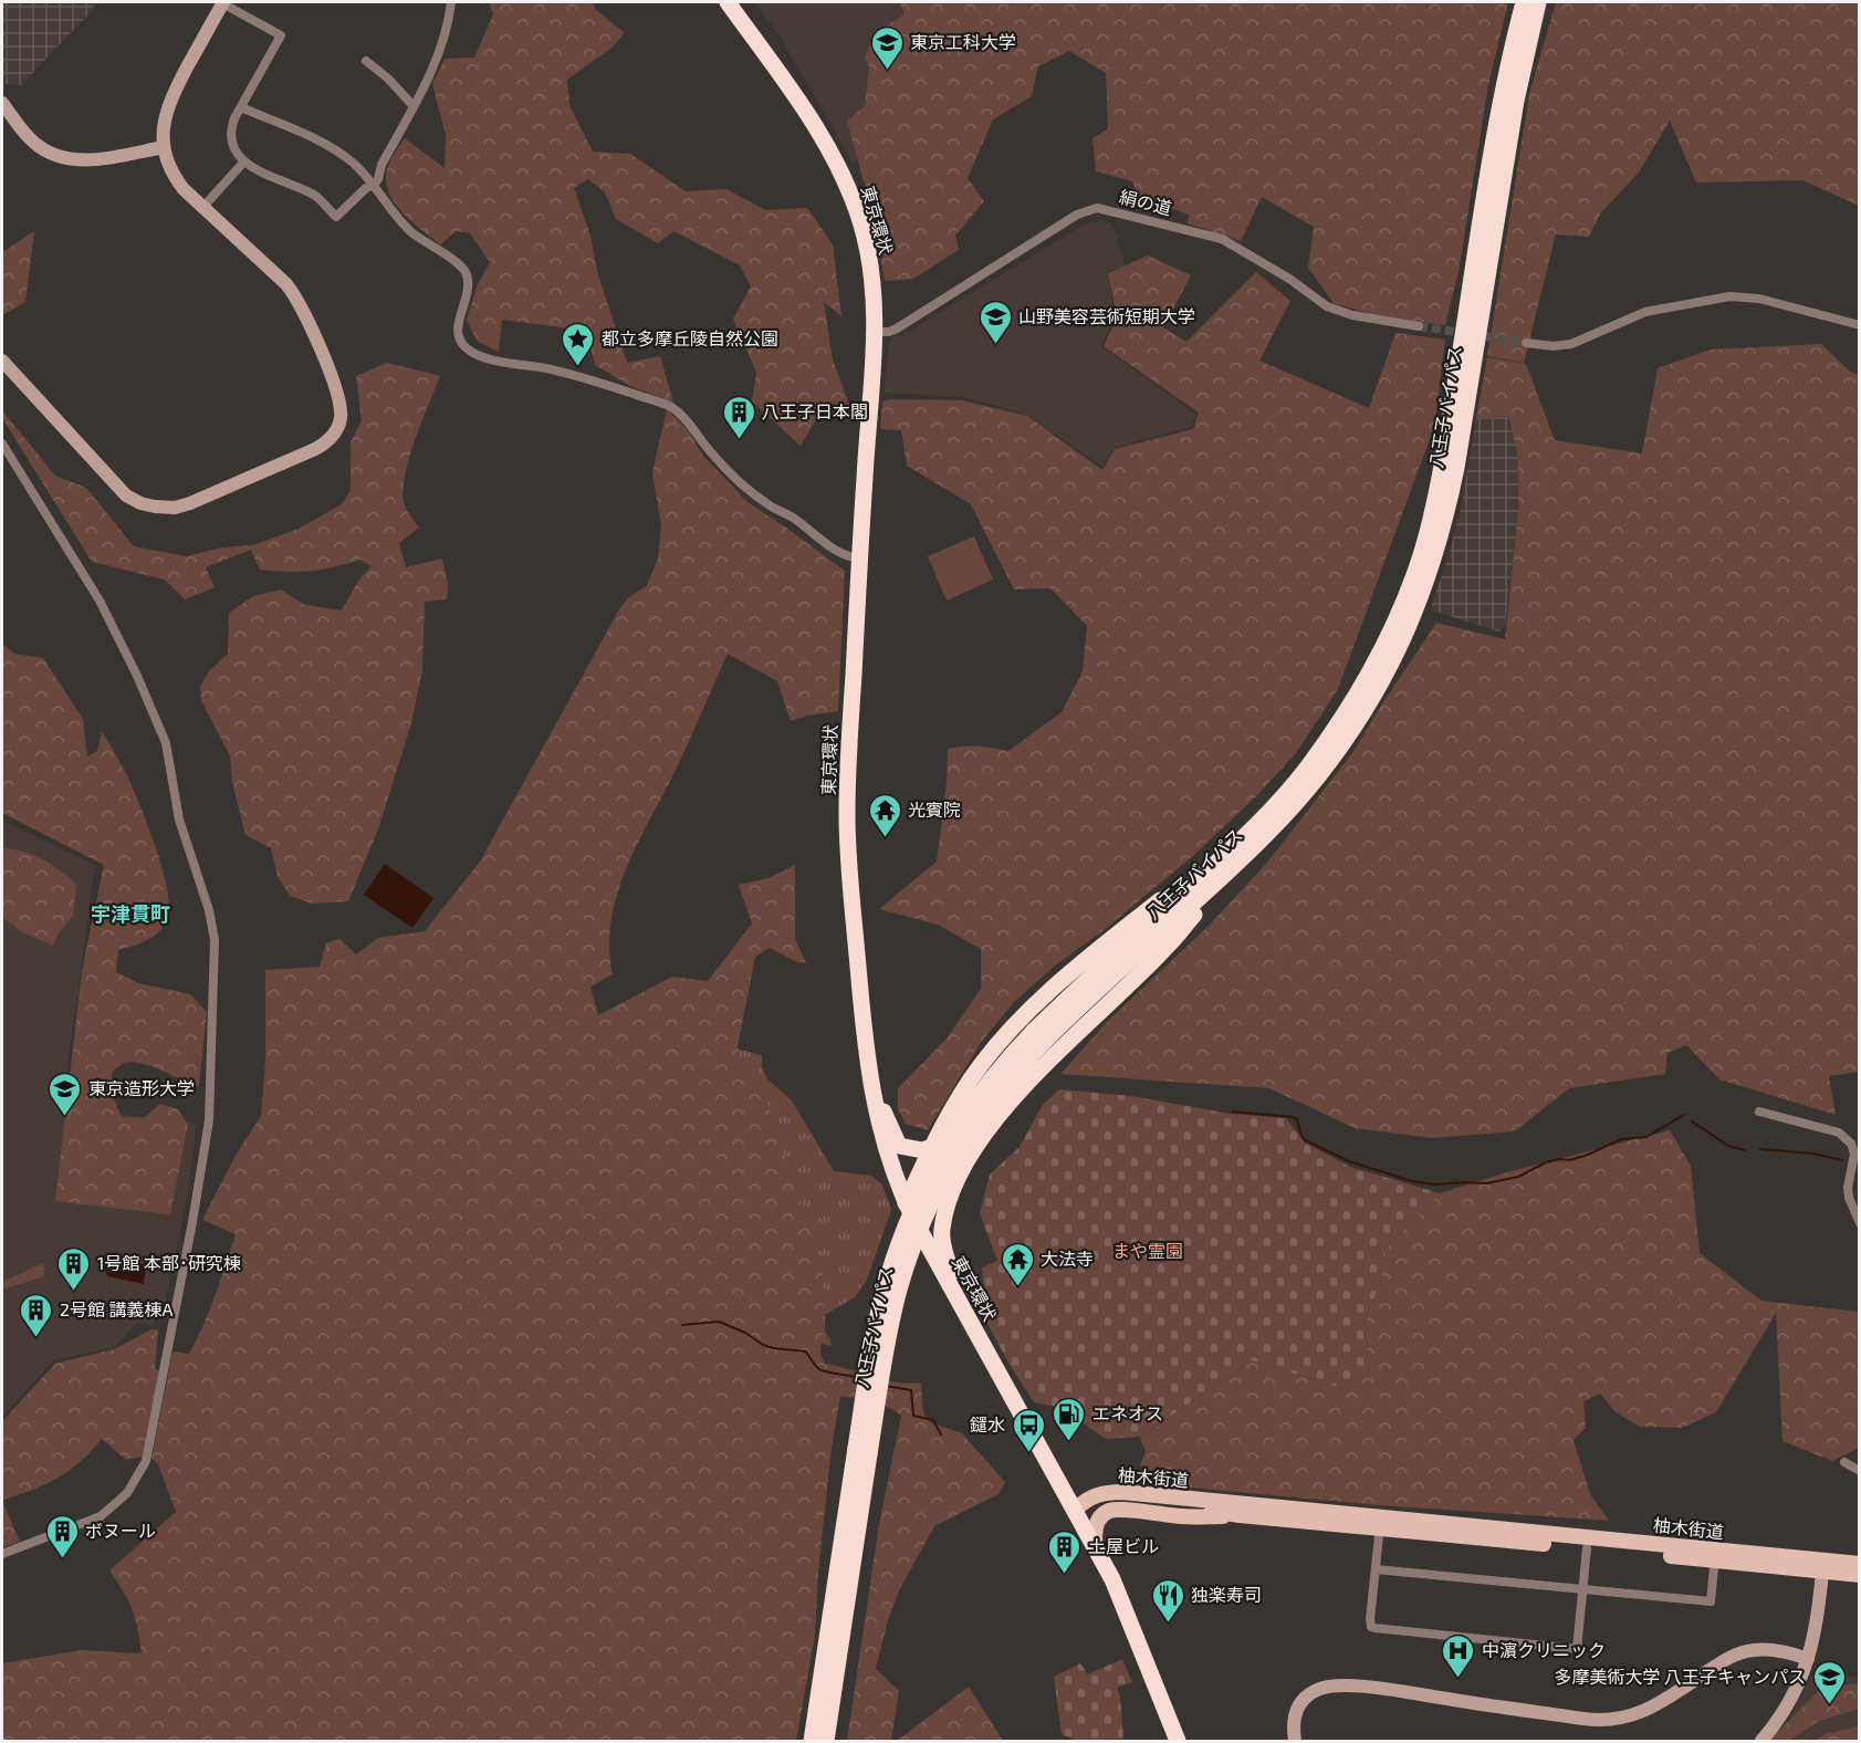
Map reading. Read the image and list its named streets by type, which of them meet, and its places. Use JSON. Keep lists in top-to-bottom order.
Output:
{
  "streets": {
    "highway": ["東京環状", "八王子バイパス"],
    "main road": ["柚木街道"],
    "street": ["絹の道"]
  },
  "crossings": [
    ["絹の道", "東京環状"],
    ["東京環状", "柚木街道"]
  ],
  "districts": ["宇津貫町"],
  "parks": ["まや霊園"],
  "places": {
    "school or university": [
      "東京工科大学",
      "山野美容芸術短期大学",
      "東京造形大学",
      "多摩美術大学 八王子キャンパス"
    ],
    "place": ["都立多摩丘陵自然公園"],
    "building": [
      "八王子日本閣",
      "1号館 本部･研究棟",
      "2号館 講義棟A",
      "ボヌール",
      "土屋ビル"
    ],
    "temple": ["光賓院", "大法寺"],
    "fuel station": ["エネオス"],
    "bus stop": ["鑓水"],
    "restaurant": ["独楽寿司"],
    "hospital": ["中濵クリニック"]
  }
}
